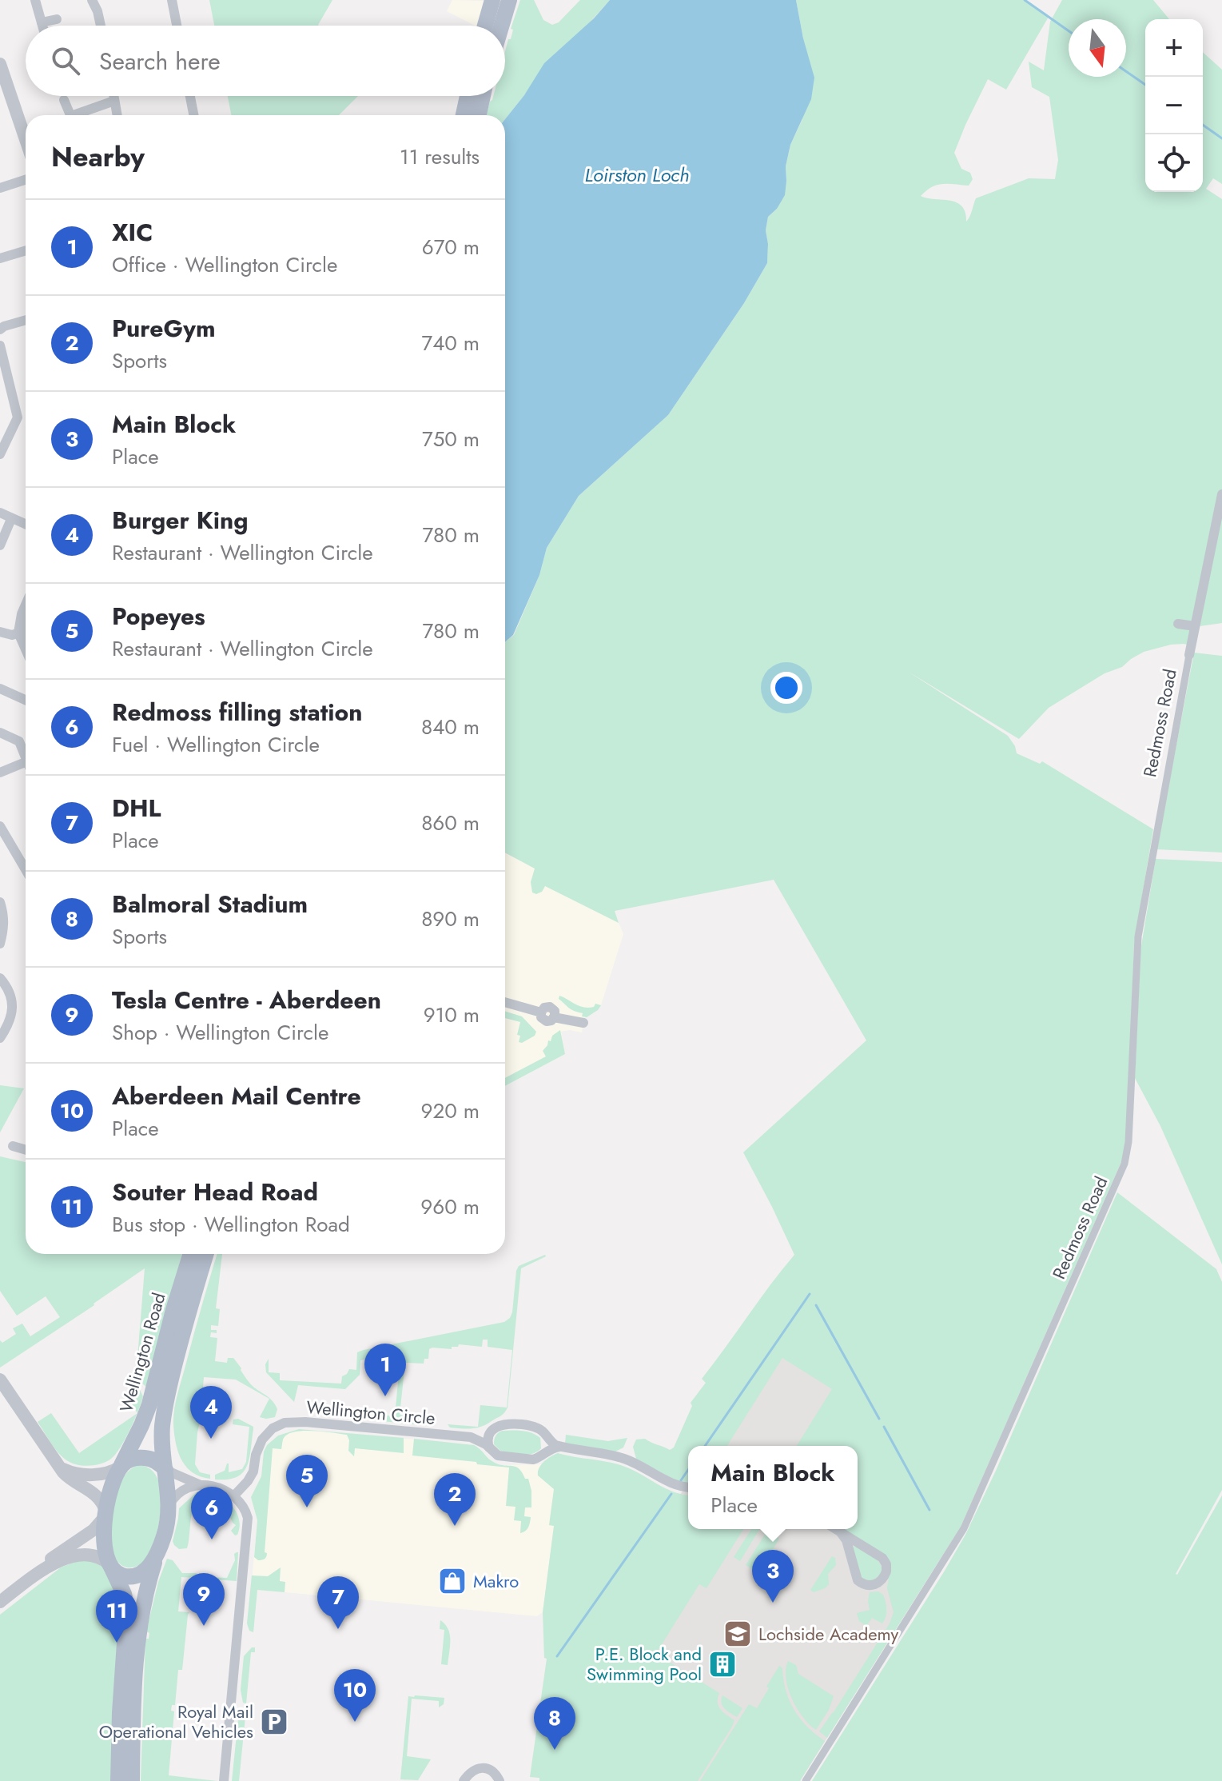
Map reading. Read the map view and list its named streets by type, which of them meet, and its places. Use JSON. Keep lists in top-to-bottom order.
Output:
{
  "streets": {
    "main road": ["Wellington Road"],
    "street": ["Redmoss Road", "Wellington Circle"]
  },
  "water": ["Loirston Loch"],
  "places": {
    "shop": ["Makro"],
    "school or university": ["Lochside Academy"],
    "building": ["P.E. Block and Swimming Pool"],
    "parking": ["Royal Mail Operational Vehicles"]
  },
  "north": "bottom",
  "page": {
    "map_buttons": ["+", "−"],
    "search": "Search here",
    "heading": ["Nearby", "11 results"],
    "list": [
      {
        "mark": "1",
        "name": "XIC",
        "note": "Office · Wellington Circle",
        "value": "670 m"
      },
      {
        "mark": "2",
        "name": "PureGym",
        "note": "Sports",
        "value": "740 m"
      },
      {
        "mark": "3",
        "name": "Main Block",
        "note": "Place",
        "value": "750 m"
      },
      {
        "mark": "4",
        "name": "Burger King",
        "note": "Restaurant · Wellington Circle",
        "value": "780 m"
      },
      {
        "mark": "5",
        "name": "Popeyes",
        "note": "Restaurant · Wellington Circle",
        "value": "780 m"
      },
      {
        "mark": "6",
        "name": "Redmoss filling station",
        "note": "Fuel · Wellington Circle",
        "value": "840 m"
      },
      {
        "mark": "7",
        "name": "DHL",
        "note": "Place",
        "value": "860 m"
      },
      {
        "mark": "8",
        "name": "Balmoral Stadium",
        "note": "Sports",
        "value": "890 m"
      },
      {
        "mark": "9",
        "name": "Tesla Centre - Aberdeen",
        "note": "Shop · Wellington Circle",
        "value": "910 m"
      },
      {
        "mark": "10",
        "name": "Aberdeen Mail Centre",
        "note": "Place",
        "value": "920 m"
      },
      {
        "mark": "11",
        "name": "Souter Head Road",
        "note": "Bus stop · Wellington Road",
        "value": "960 m"
      }
    ],
    "pins": [
      "1",
      "4",
      "5",
      "2",
      "6",
      "3",
      "9",
      "7",
      "11",
      "10",
      "8"
    ],
    "popup": ["Main Block", "Place"]
  }
}
